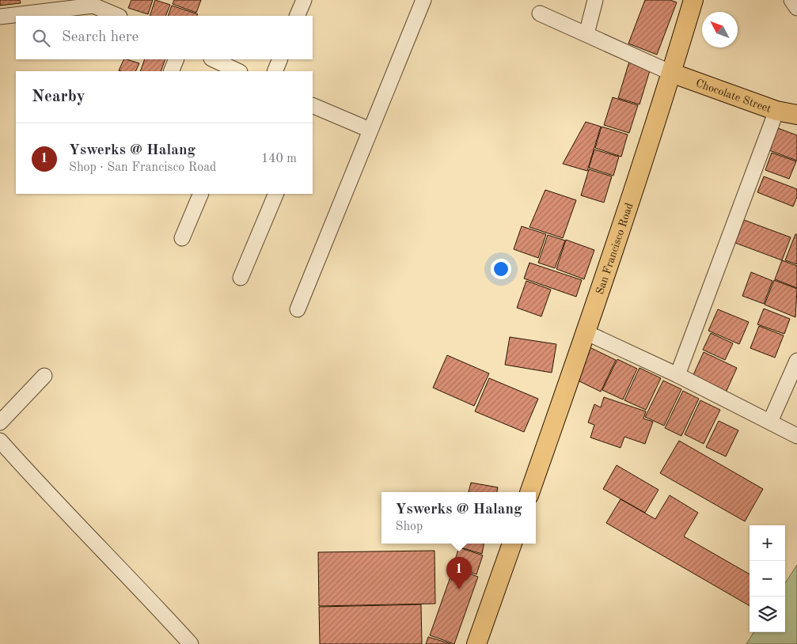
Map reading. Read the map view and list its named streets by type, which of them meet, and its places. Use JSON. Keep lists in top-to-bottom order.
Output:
{
  "streets": {
    "main road": ["Chocolate Street", "San Francisco Road"]
  },
  "crossings": [
    ["Chocolate Street", "San Francisco Road"]
  ],
  "north": "top left",
  "page": {
    "search": "Search here",
    "heading": "Nearby",
    "list": [
      {
        "mark": "1",
        "name": "Yswerks @ Halang",
        "note": "Shop · San Francisco Road",
        "value": "140 m"
      }
    ],
    "popup": ["Yswerks @ Halang", "Shop"],
    "map_buttons": ["+", "−"],
    "pins": "1"
  }
}
